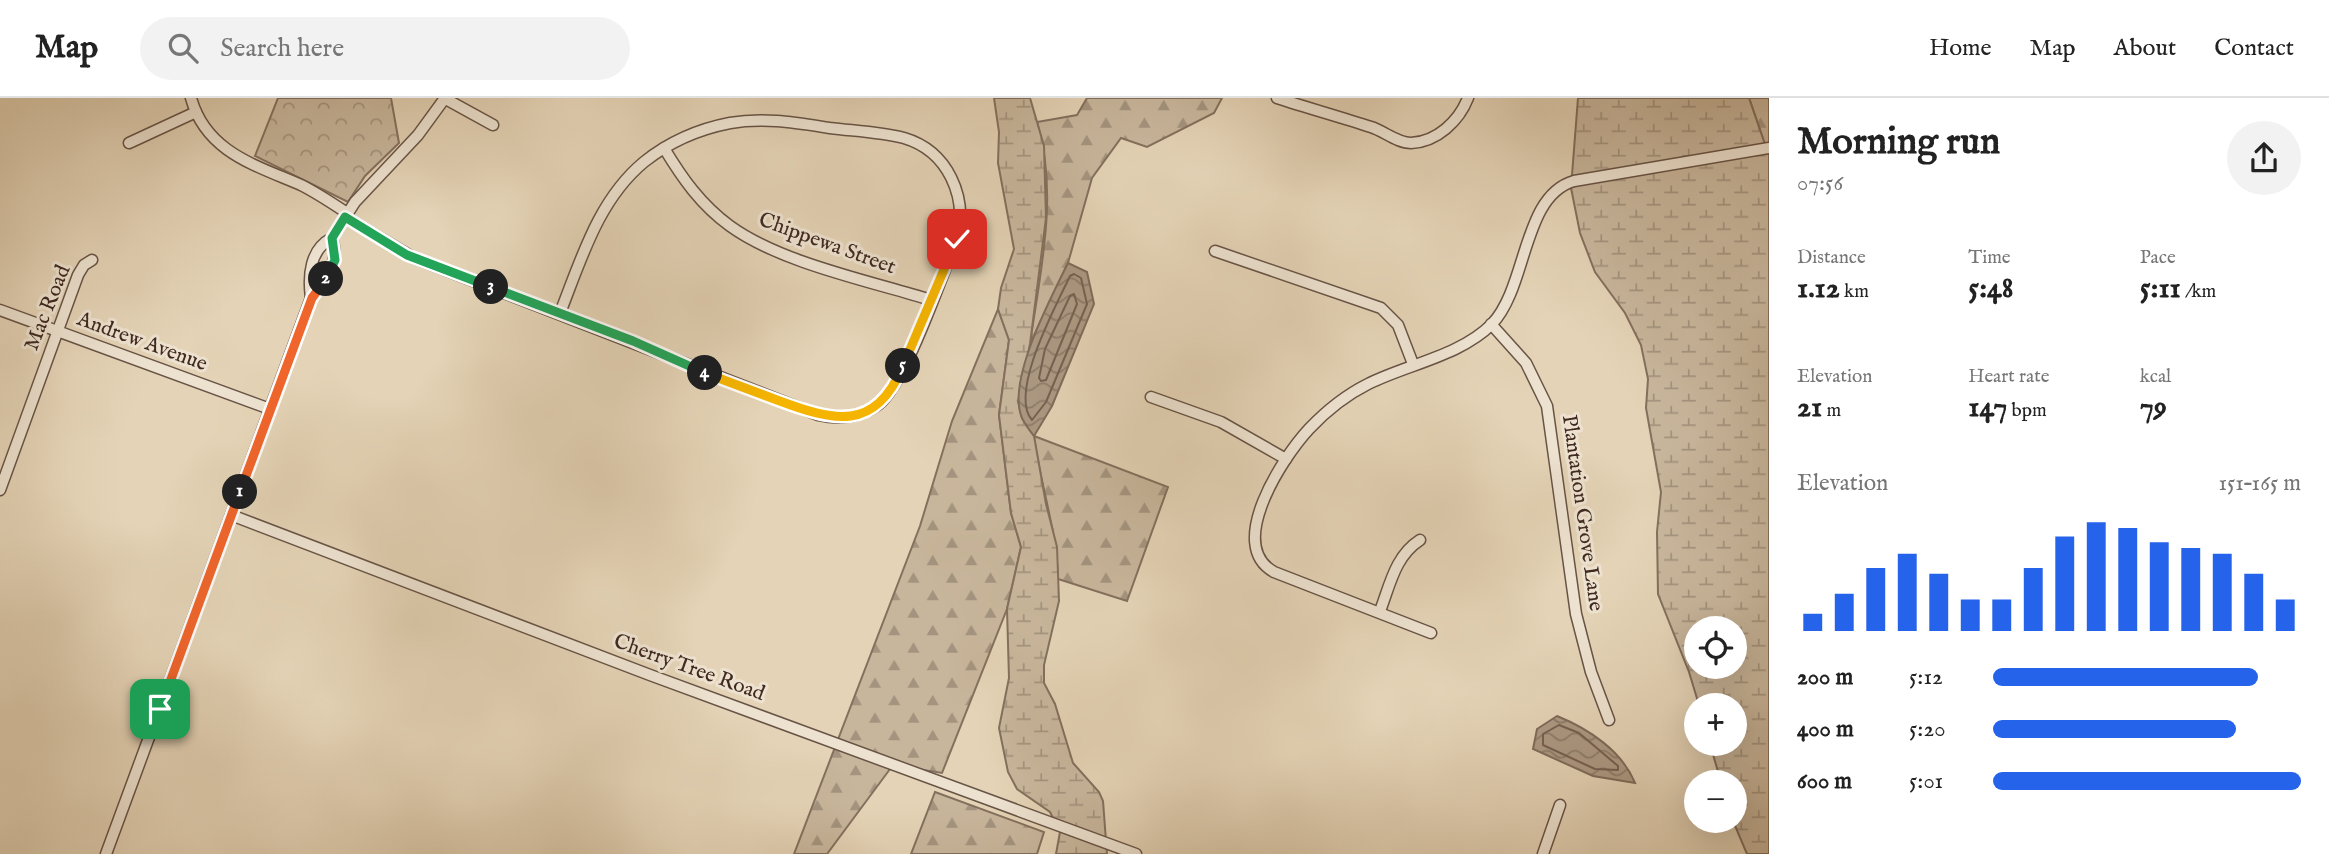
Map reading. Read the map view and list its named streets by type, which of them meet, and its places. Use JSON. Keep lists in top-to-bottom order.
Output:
{
  "streets": {
    "street": [
      "Chippewa Street",
      "Mac Road",
      "Andrew Avenue",
      "Plantation Grove Lane",
      "Cherry Tree Road"
    ]
  },
  "crossings": [
    ["Mac Road", "Andrew Avenue"]
  ],
  "page": {
    "header": "Map",
    "search": "Search here",
    "nav": [
      "Home",
      "Map",
      "About",
      "Contact"
    ],
    "heading": ["Morning run", "07:56"],
    "stats": [
      ["Distance", "1.12 km"],
      ["Time", "5:48"],
      ["Pace", "5:11 /km"],
      ["Elevation", "21 m"],
      ["Heart rate", "147 bpm"],
      ["kcal", "79"]
    ],
    "pins": [
      "2",
      "3",
      "5",
      "4",
      "1"
    ],
    "chart": ["Elevation", "151–165 m"],
    "map_buttons": ["+", "−"],
    "list": [
      {
        "name": "200 m",
        "note": "5:12"
      },
      {
        "name": "400 m",
        "note": "5:20"
      },
      {
        "name": "600 m",
        "note": "5:01"
      }
    ]
  }
}
